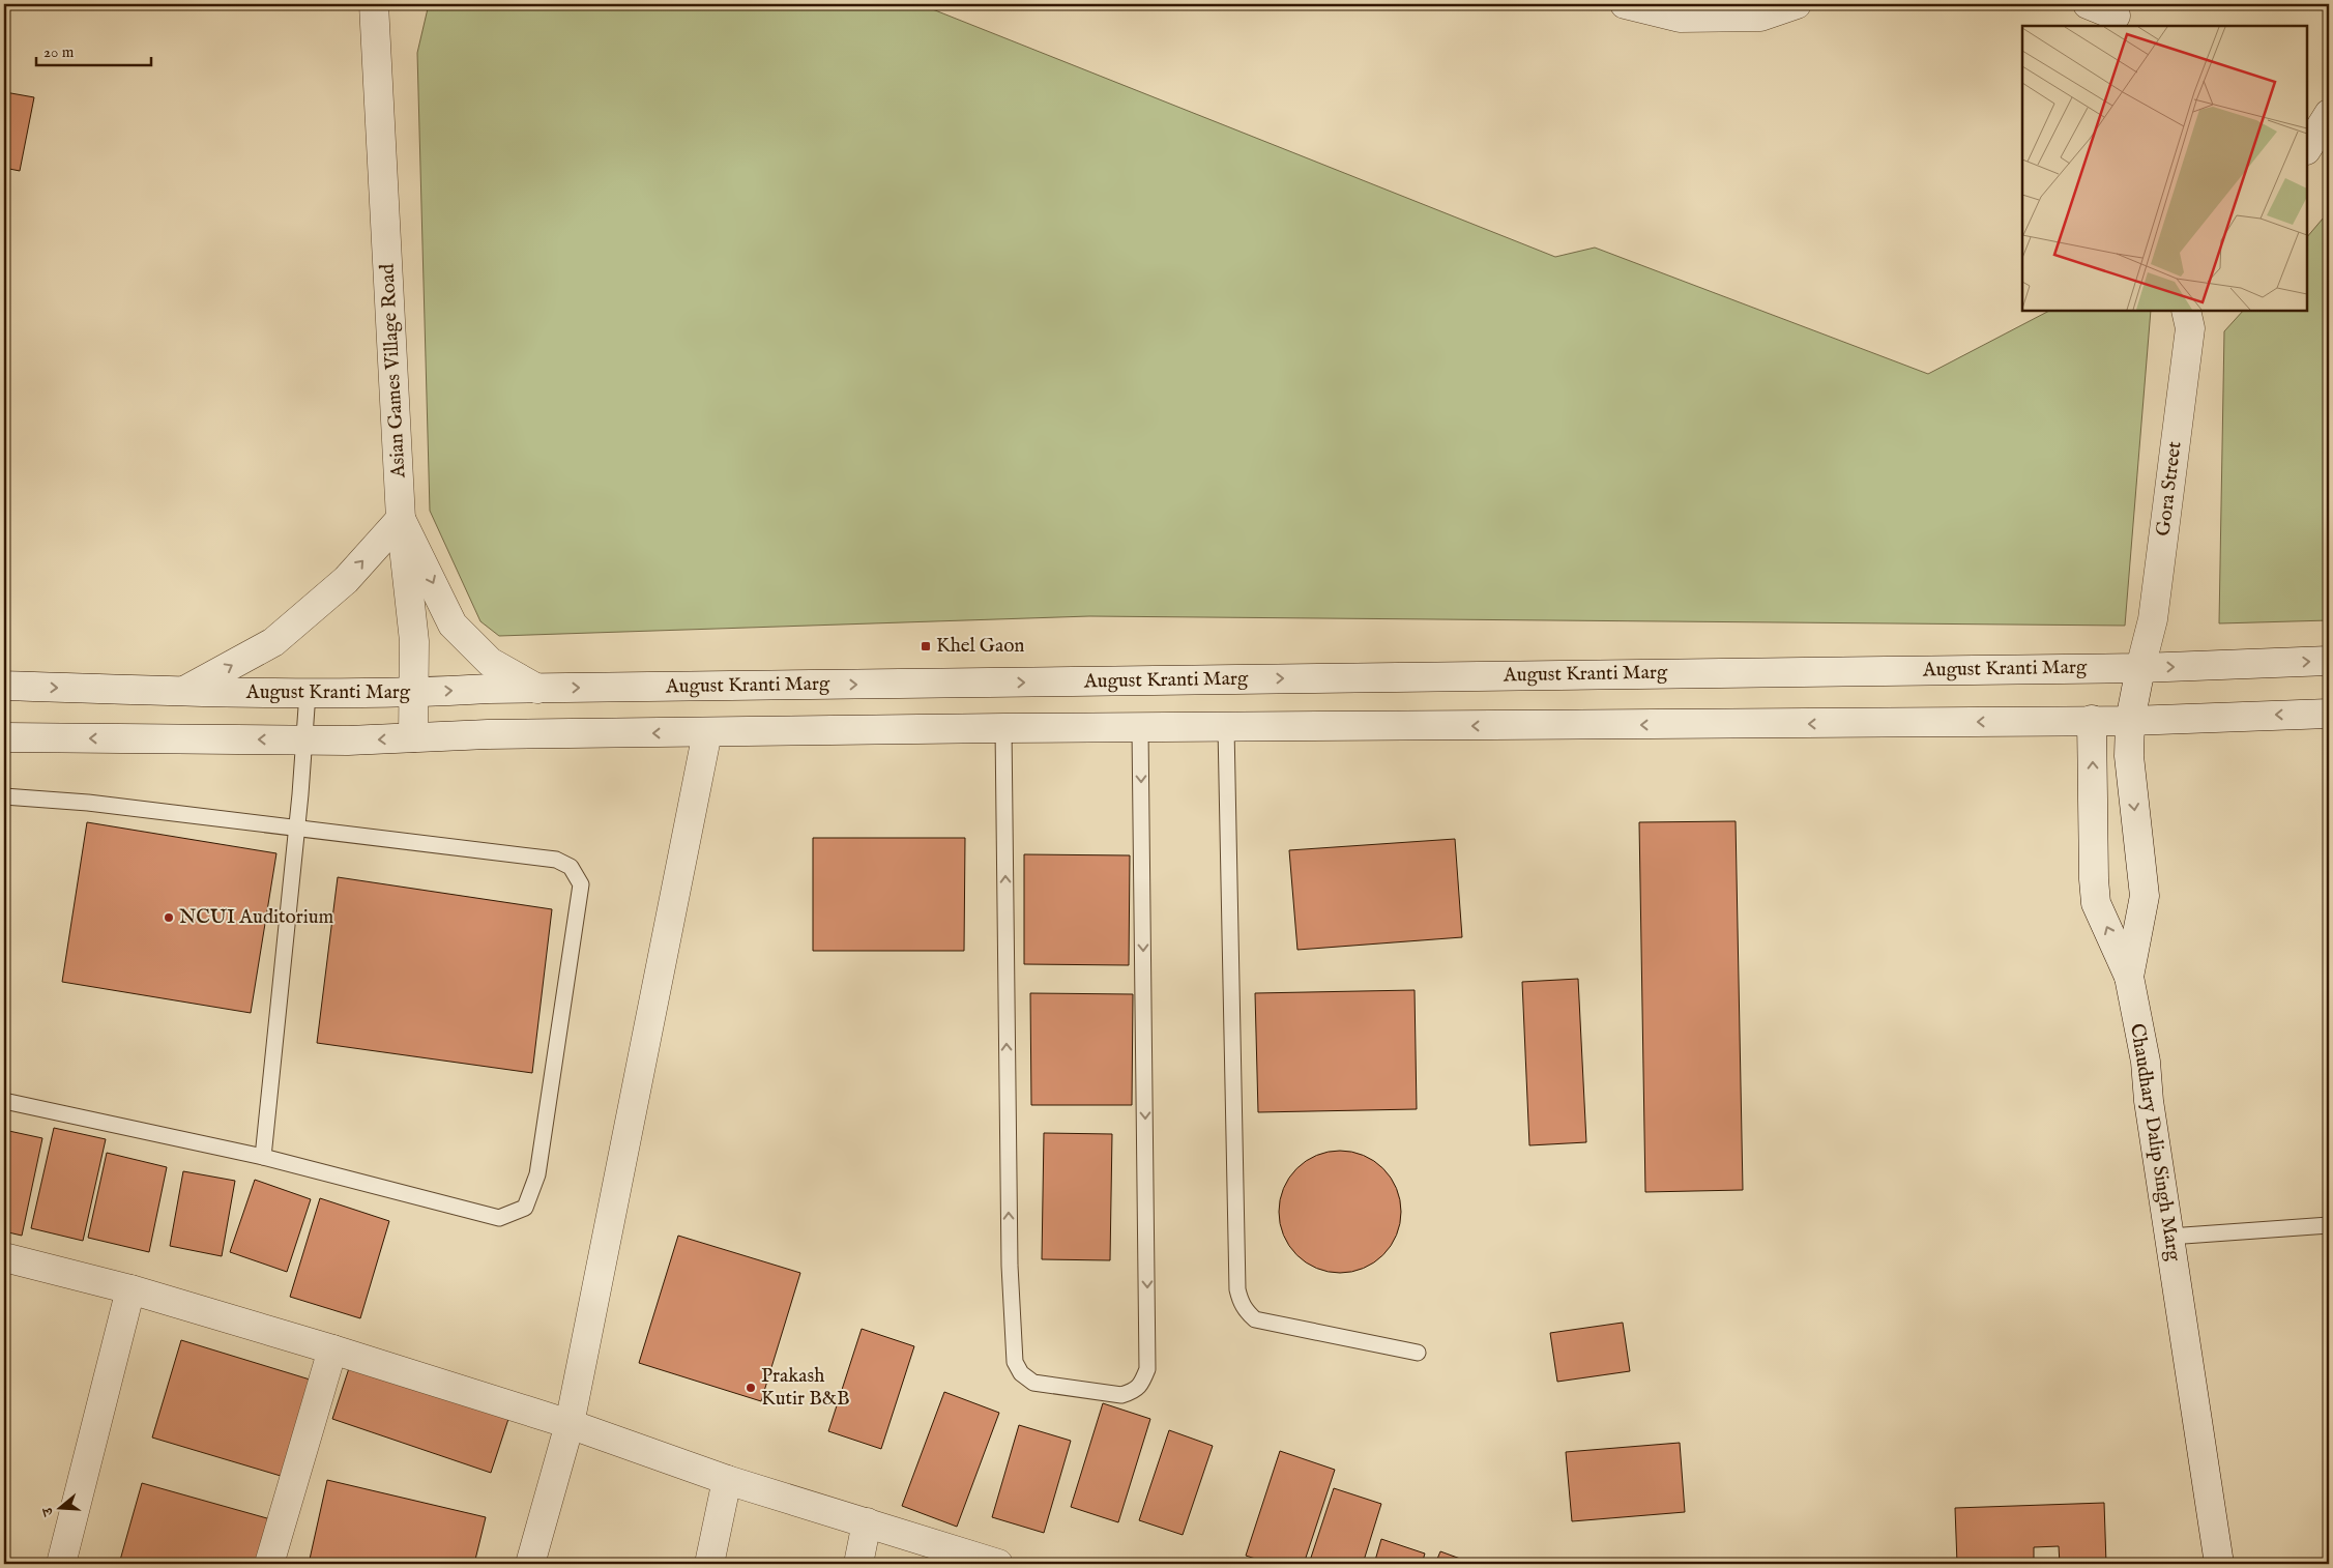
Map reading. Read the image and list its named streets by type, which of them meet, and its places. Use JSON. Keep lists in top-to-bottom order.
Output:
{
  "streets": {
    "street": [
      "Asian Games Village Road",
      "Gora Street",
      "August Kranti Marg",
      "Chaudhary Dalip Singh Marg"
    ]
  },
  "crossings": [
    ["Asian Games Village Road", "August Kranti Marg"],
    ["Gora Street", "August Kranti Marg"],
    ["Gora Street", "Chaudhary Dalip Singh Marg"]
  ],
  "places": {
    "transit": ["Khel Gaon"],
    "other": ["NCUI Auditorium", "Prakash Kutir B&B"]
  },
  "scale_bar": "20 m",
  "north": "left"
}
